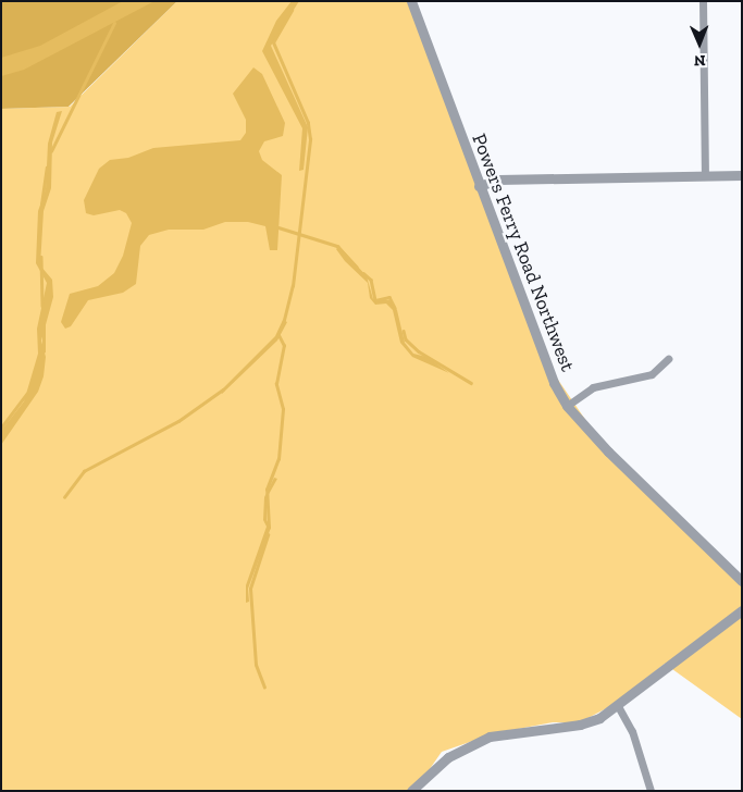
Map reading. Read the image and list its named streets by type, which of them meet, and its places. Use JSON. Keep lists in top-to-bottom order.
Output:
{
  "streets": {
    "street": ["Powers Ferry Road Northwest"]
  },
  "north": "bottom"
}
